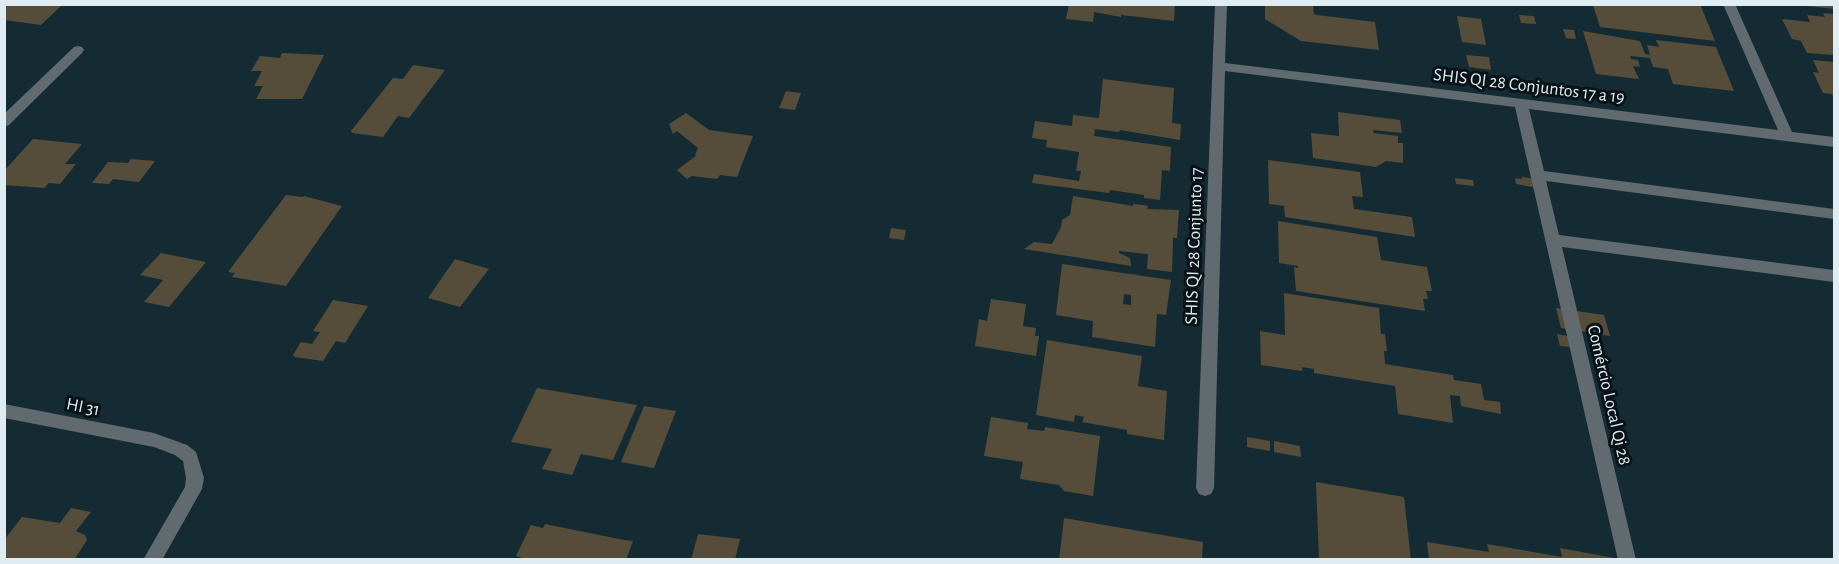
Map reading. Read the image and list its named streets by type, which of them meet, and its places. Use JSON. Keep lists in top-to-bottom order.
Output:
{
  "streets": {
    "street": [
      "SHIS QI 28 Conjuntos 17 a 19",
      "SHIS QI 28 Conjunto 17",
      "Comércio Local Qi 28",
      "HI 31"
    ]
  },
  "crossings": [
    ["SHIS QI 28 Conjuntos 17 a 19", "SHIS QI 28 Conjunto 17"],
    ["SHIS QI 28 Conjuntos 17 a 19", "Comércio Local Qi 28"]
  ]
}
